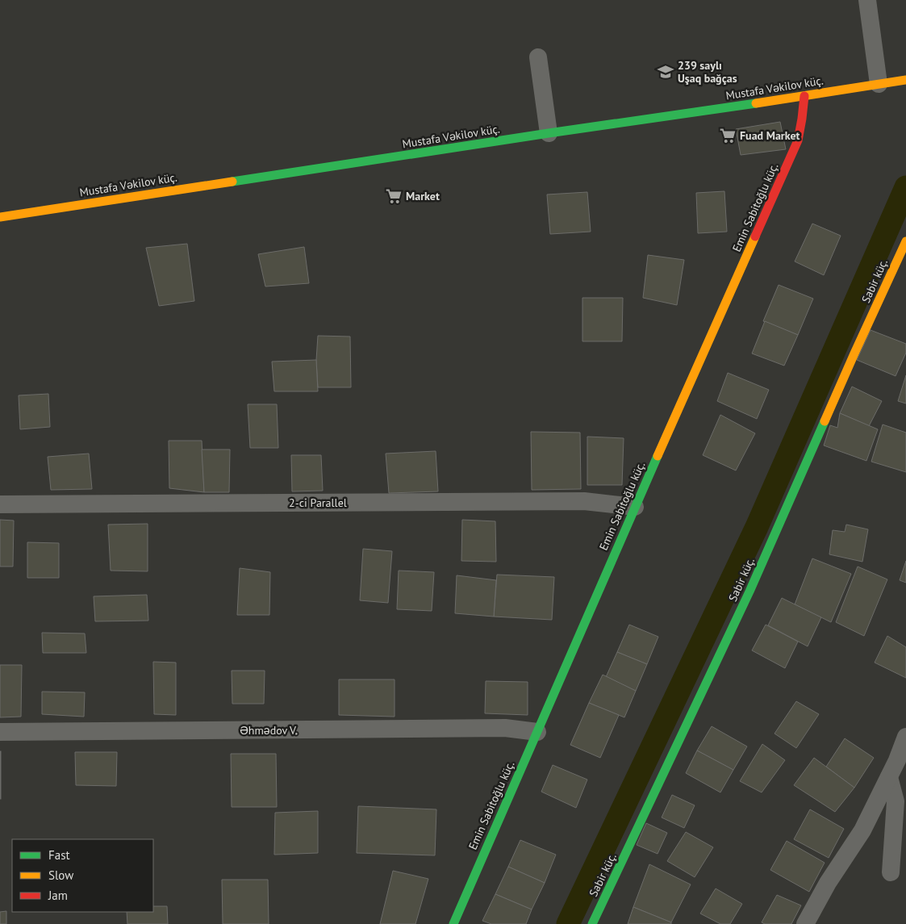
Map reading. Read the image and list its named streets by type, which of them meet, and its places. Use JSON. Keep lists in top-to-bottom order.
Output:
{
  "streets": {
    "street": [
      "Mustafa Vəkilov küç.",
      "Emin Sabitoğlu küç.",
      "Sabir küç.",
      "2-ci Parallel",
      "Əhmədov V."
    ]
  },
  "crossings": [
    ["Mustafa Vəkilov küç.", "Emin Sabitoğlu küç."],
    ["Emin Sabitoğlu küç.", "2-ci Parallel"],
    ["Emin Sabitoğlu küç.", "Əhmədov V."]
  ],
  "places": {
    "school or university": ["239 saylı Uşaq bağças"],
    "supermarket": ["Fuad Market", "Market"]
  },
  "legend": ["Fast", "Slow", "Jam"]
}
